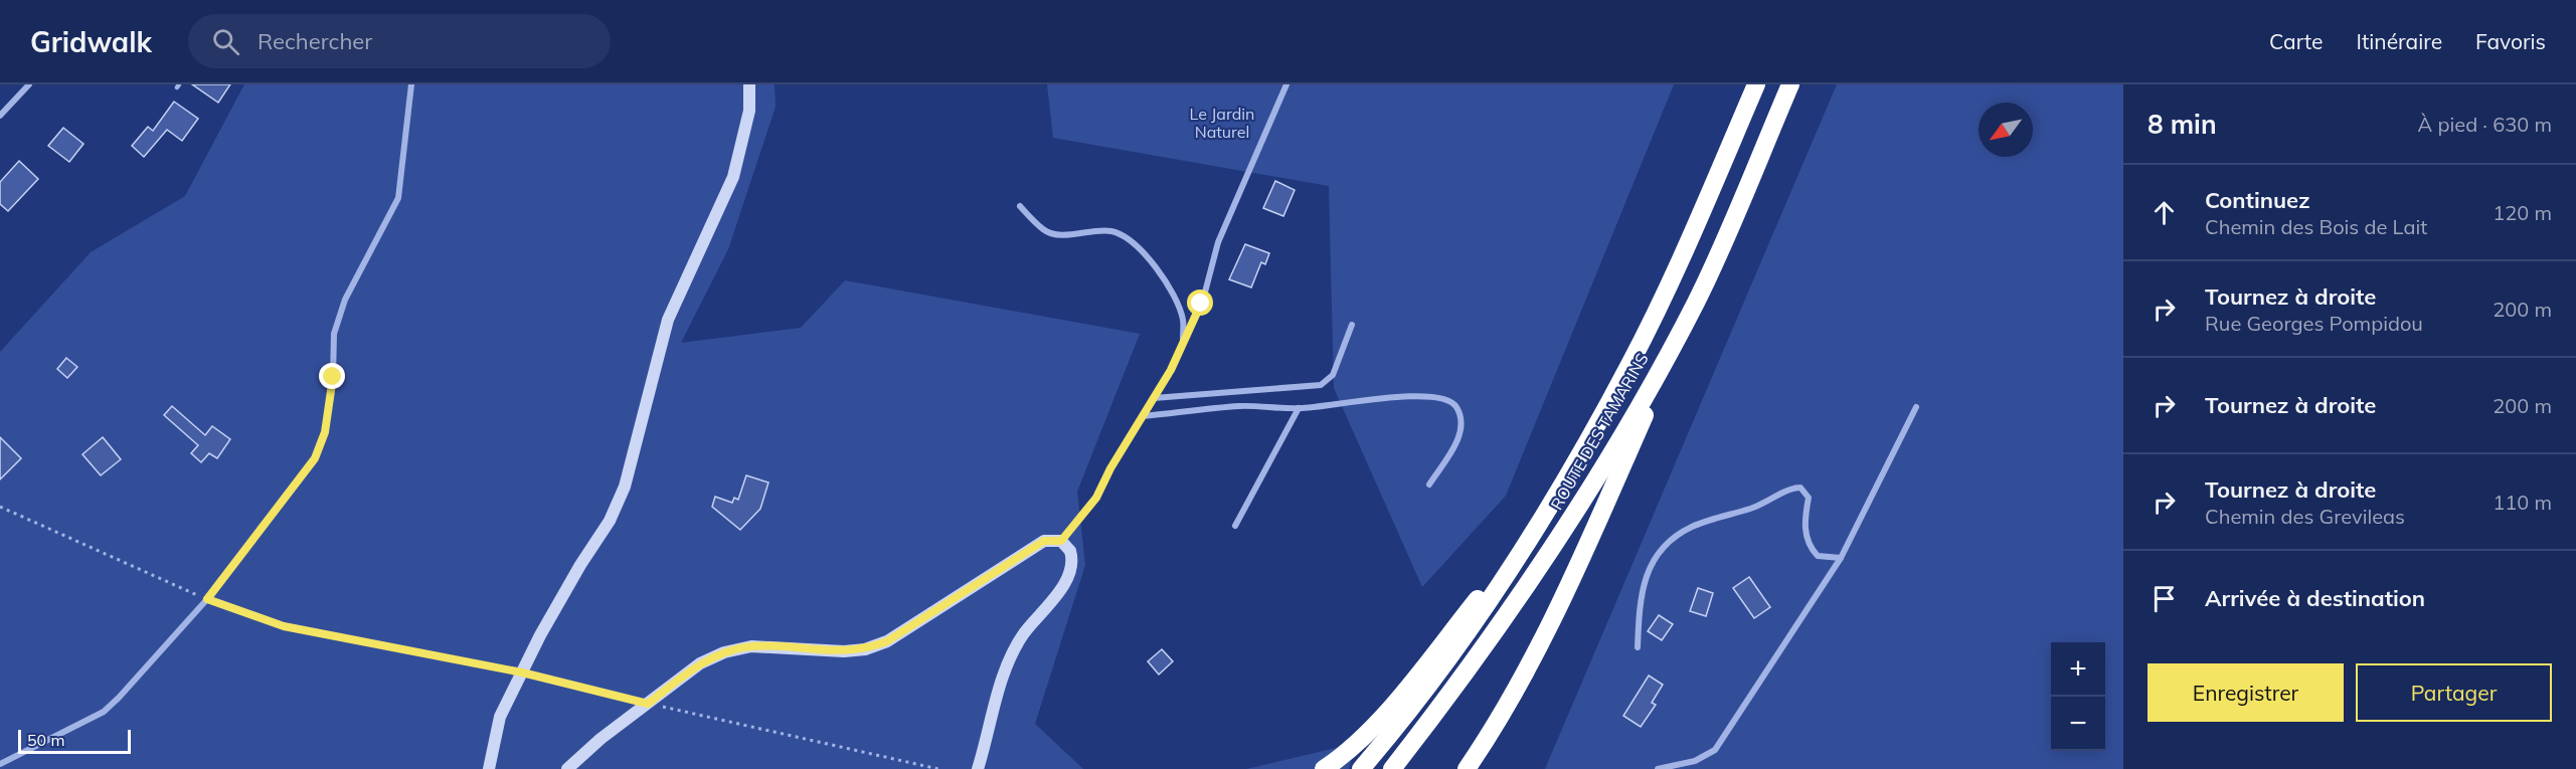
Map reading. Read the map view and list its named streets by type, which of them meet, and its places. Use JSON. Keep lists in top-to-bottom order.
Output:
{
  "streets": {
    "highway": ["ROUTE DES TAMARINS"]
  },
  "parks": ["Le Jardin Naturel"],
  "scale_bar": "50 m",
  "north": "bottom left",
  "page": {
    "header": "Gridwalk",
    "search": "Rechercher",
    "nav": ["Carte", "Itinéraire", "Favoris"],
    "heading": ["8 min", "À pied · 630 m"],
    "list": [
      ["Continuez", "Chemin des Bois de Lait", "120 m"],
      ["Tournez à droite", "Rue Georges Pompidou", "200 m"],
      ["Tournez à droite", "200 m"],
      ["Tournez à droite", "Chemin des Grevileas", "110 m"],
      "Arrivée à destination"
    ],
    "map_buttons": ["+", "−"],
    "buttons": ["Enregistrer", "Partager"],
    "scale": "50 m"
  }
}
